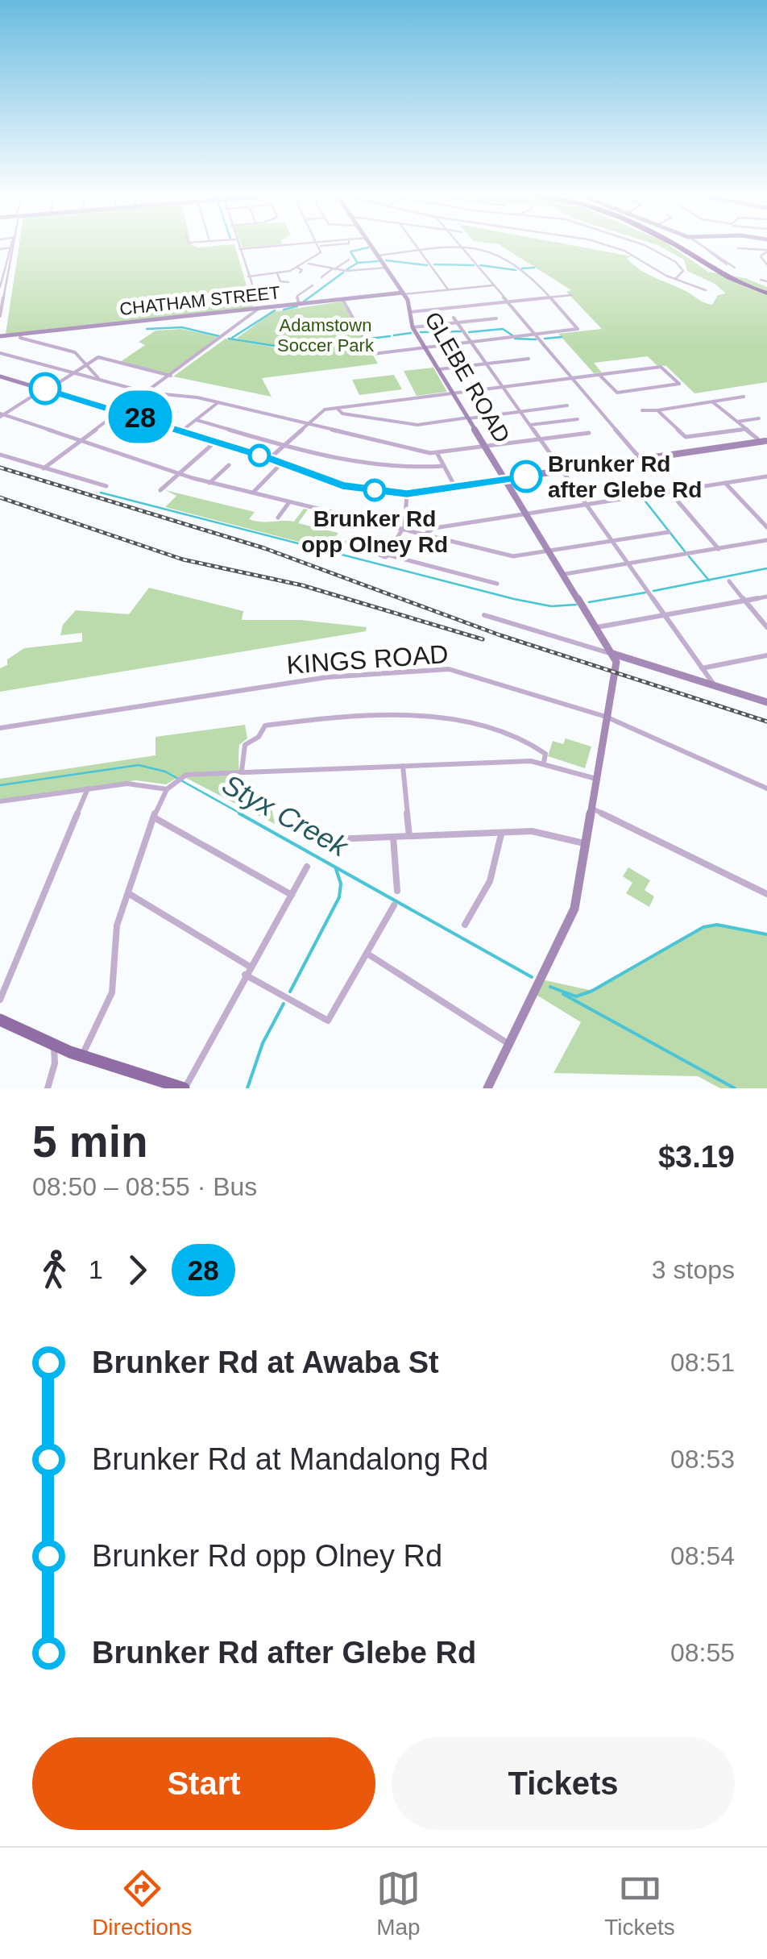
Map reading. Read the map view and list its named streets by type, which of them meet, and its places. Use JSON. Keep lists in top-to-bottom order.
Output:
{
  "streets": {
    "main road": ["CHATHAM STREET", "GLEBE ROAD"],
    "street": ["KINGS ROAD"]
  },
  "crossings": [
    ["CHATHAM STREET", "GLEBE ROAD"]
  ],
  "water": ["Styx Creek"],
  "parks": ["Adamstown Soccer Park"],
  "places": ["Brunker Rd after Glebe Rd", "Brunker Rd opp Olney Rd"],
  "lines": ["bus line 28"],
  "page": {
    "on_map": "28",
    "heading": ["5 min", "08:50 – 08:55 · Bus", "$3.19"],
    "legs": ["1", "28", "3 stops"],
    "list": [
      {
        "name": "Brunker Rd at Awaba St",
        "value": "08:51"
      },
      {
        "name": "Brunker Rd at Mandalong Rd",
        "value": "08:53"
      },
      {
        "name": "Brunker Rd opp Olney Rd",
        "value": "08:54"
      },
      {
        "name": "Brunker Rd after Glebe Rd",
        "value": "08:55"
      }
    ],
    "buttons": ["Start", "Tickets"],
    "tabs": ["Directions", "Map", "Tickets"]
  }
}
